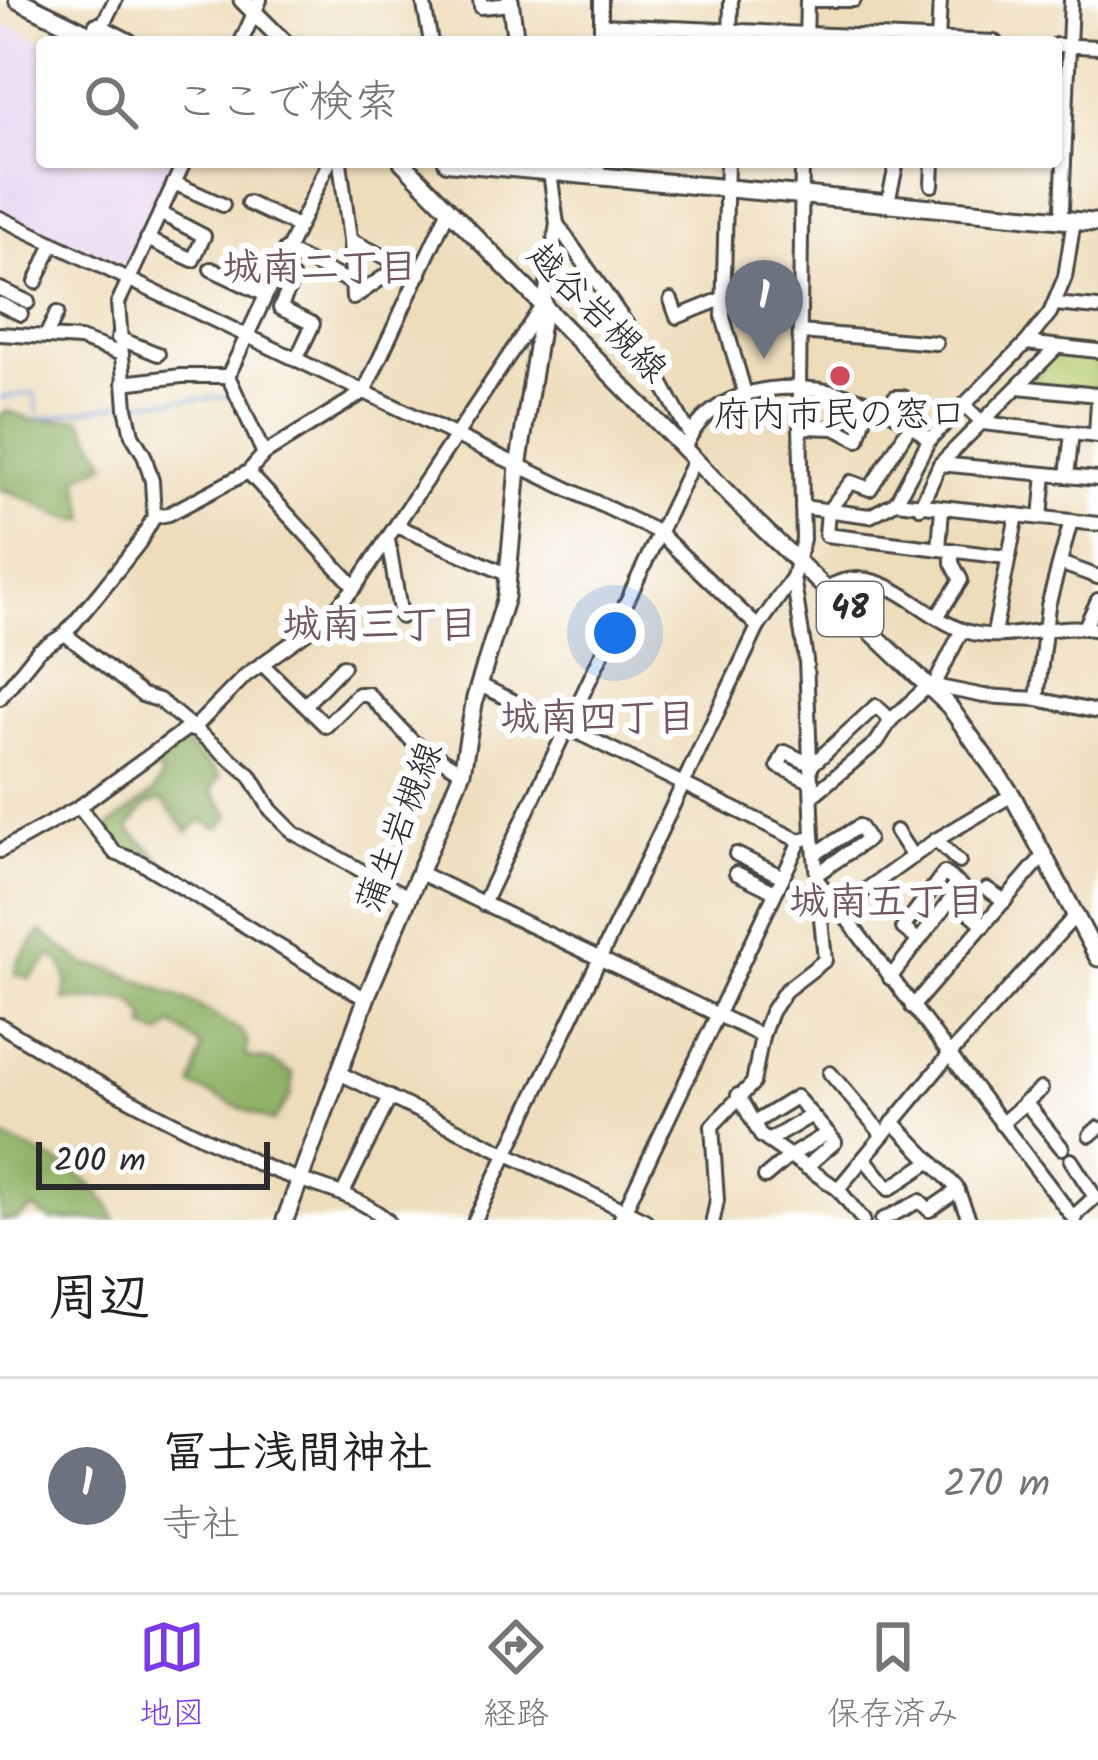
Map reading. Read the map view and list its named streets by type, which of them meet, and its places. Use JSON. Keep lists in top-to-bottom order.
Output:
{
  "streets": {
    "main road": ["越谷岩槻線", "48", "蒲生岩槻線"]
  },
  "crossings": [
    ["越谷岩槻線", "蒲生岩槻線"]
  ],
  "districts": [
    "城南二丁目",
    "城南三丁目",
    "城南四丁目",
    "城南五丁目"
  ],
  "places": ["府内市民の窓口"],
  "scale_bar": "200 m",
  "page": {
    "search": "ここで検索",
    "pins": "1",
    "scale": "200 m",
    "heading": "周辺",
    "list": [
      {
        "mark": "1",
        "name": "冨士浅間神社",
        "note": "寺社",
        "value": "270 m"
      }
    ],
    "nav": ["地図", "経路", "保存済み"]
  }
}
